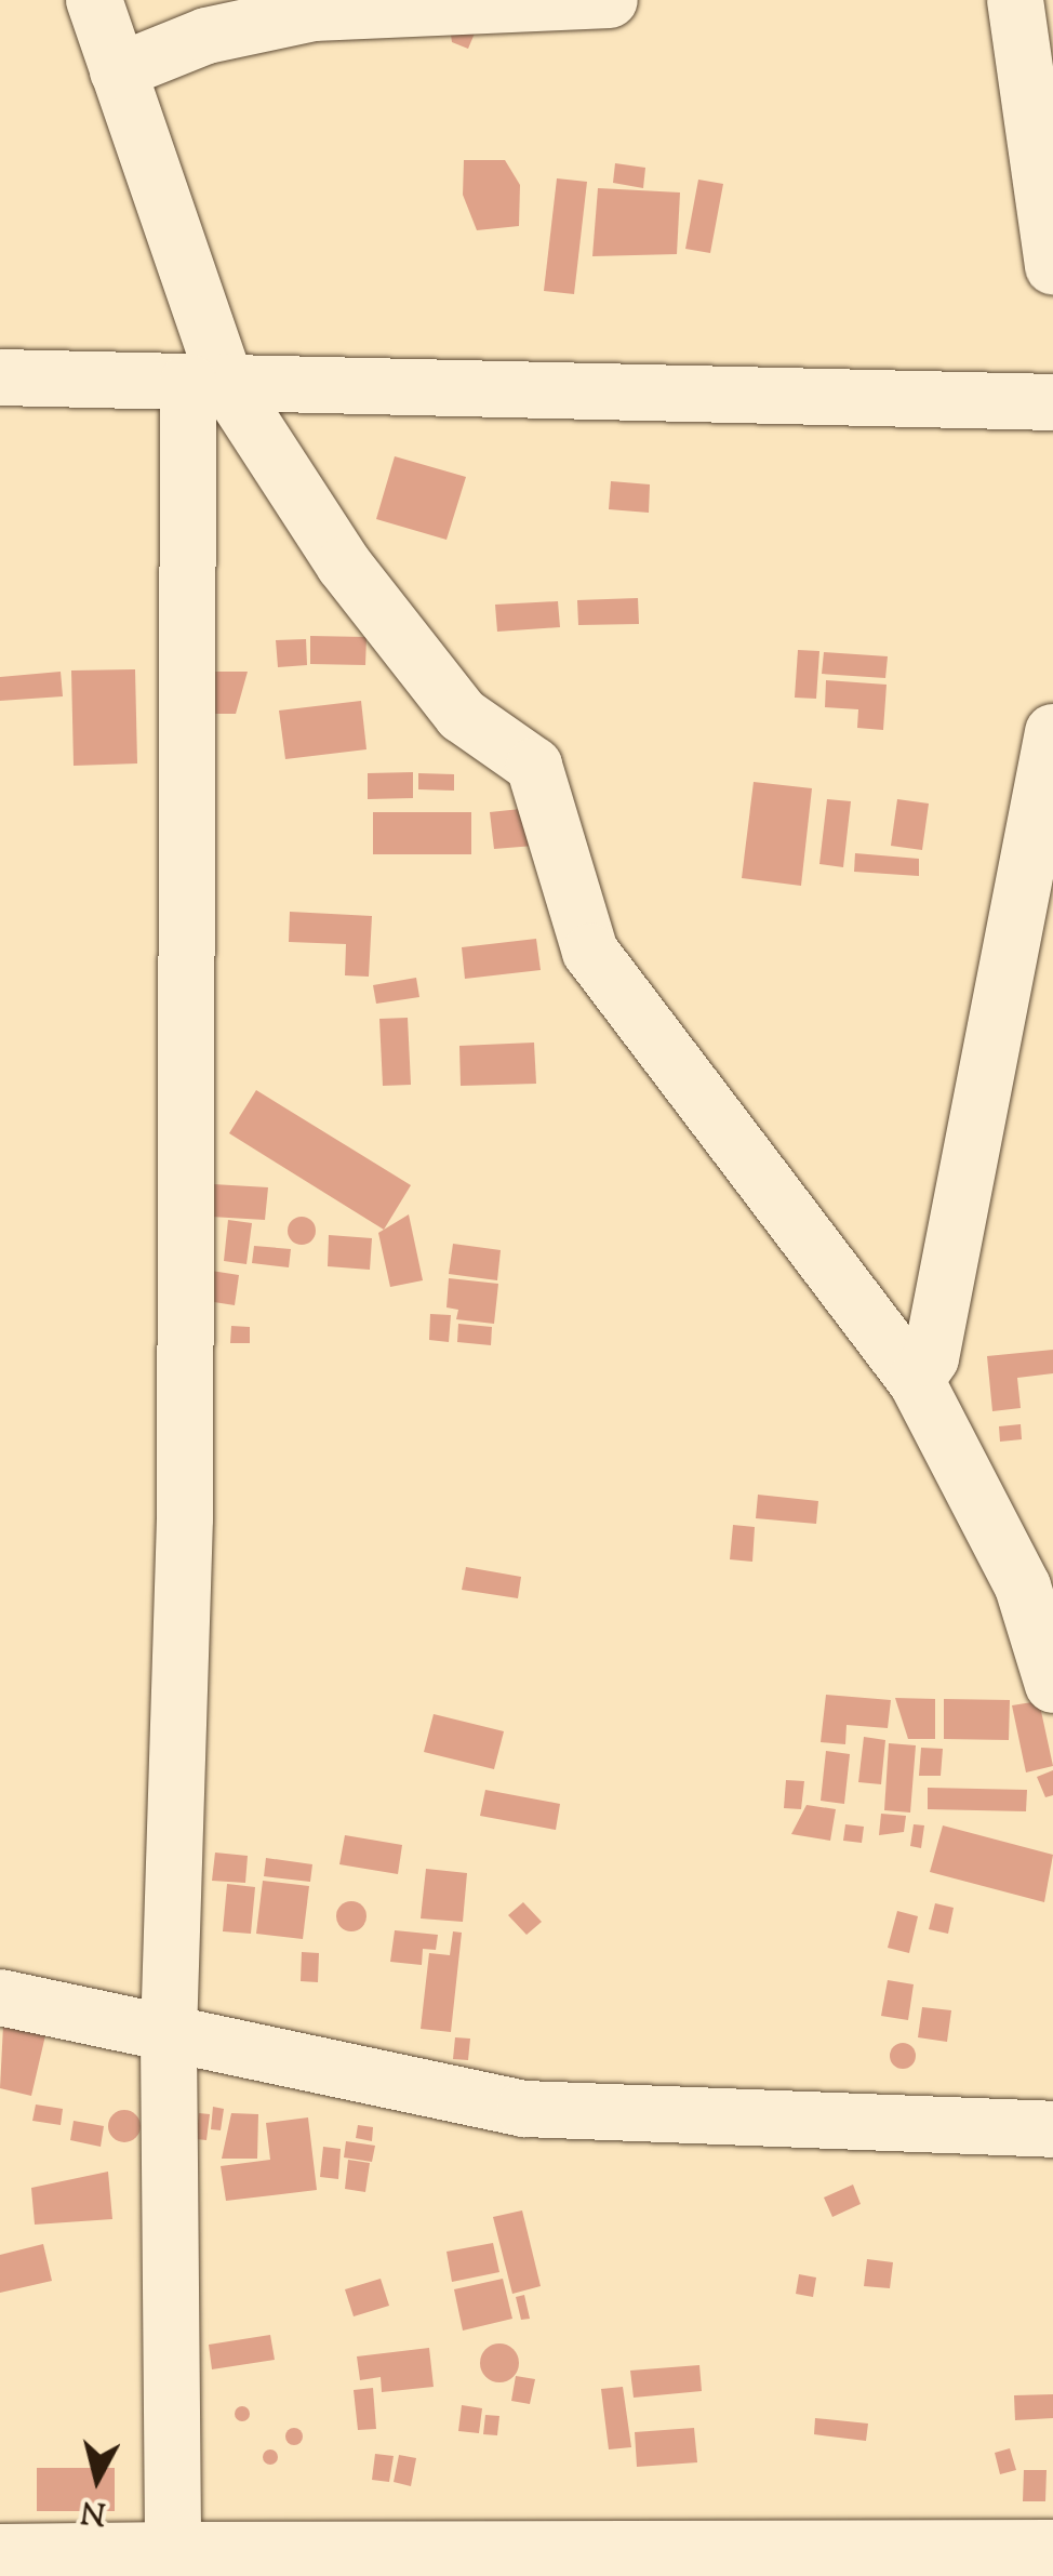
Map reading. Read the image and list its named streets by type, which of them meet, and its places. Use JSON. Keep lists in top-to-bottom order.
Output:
{
  "north": "bottom"
}
